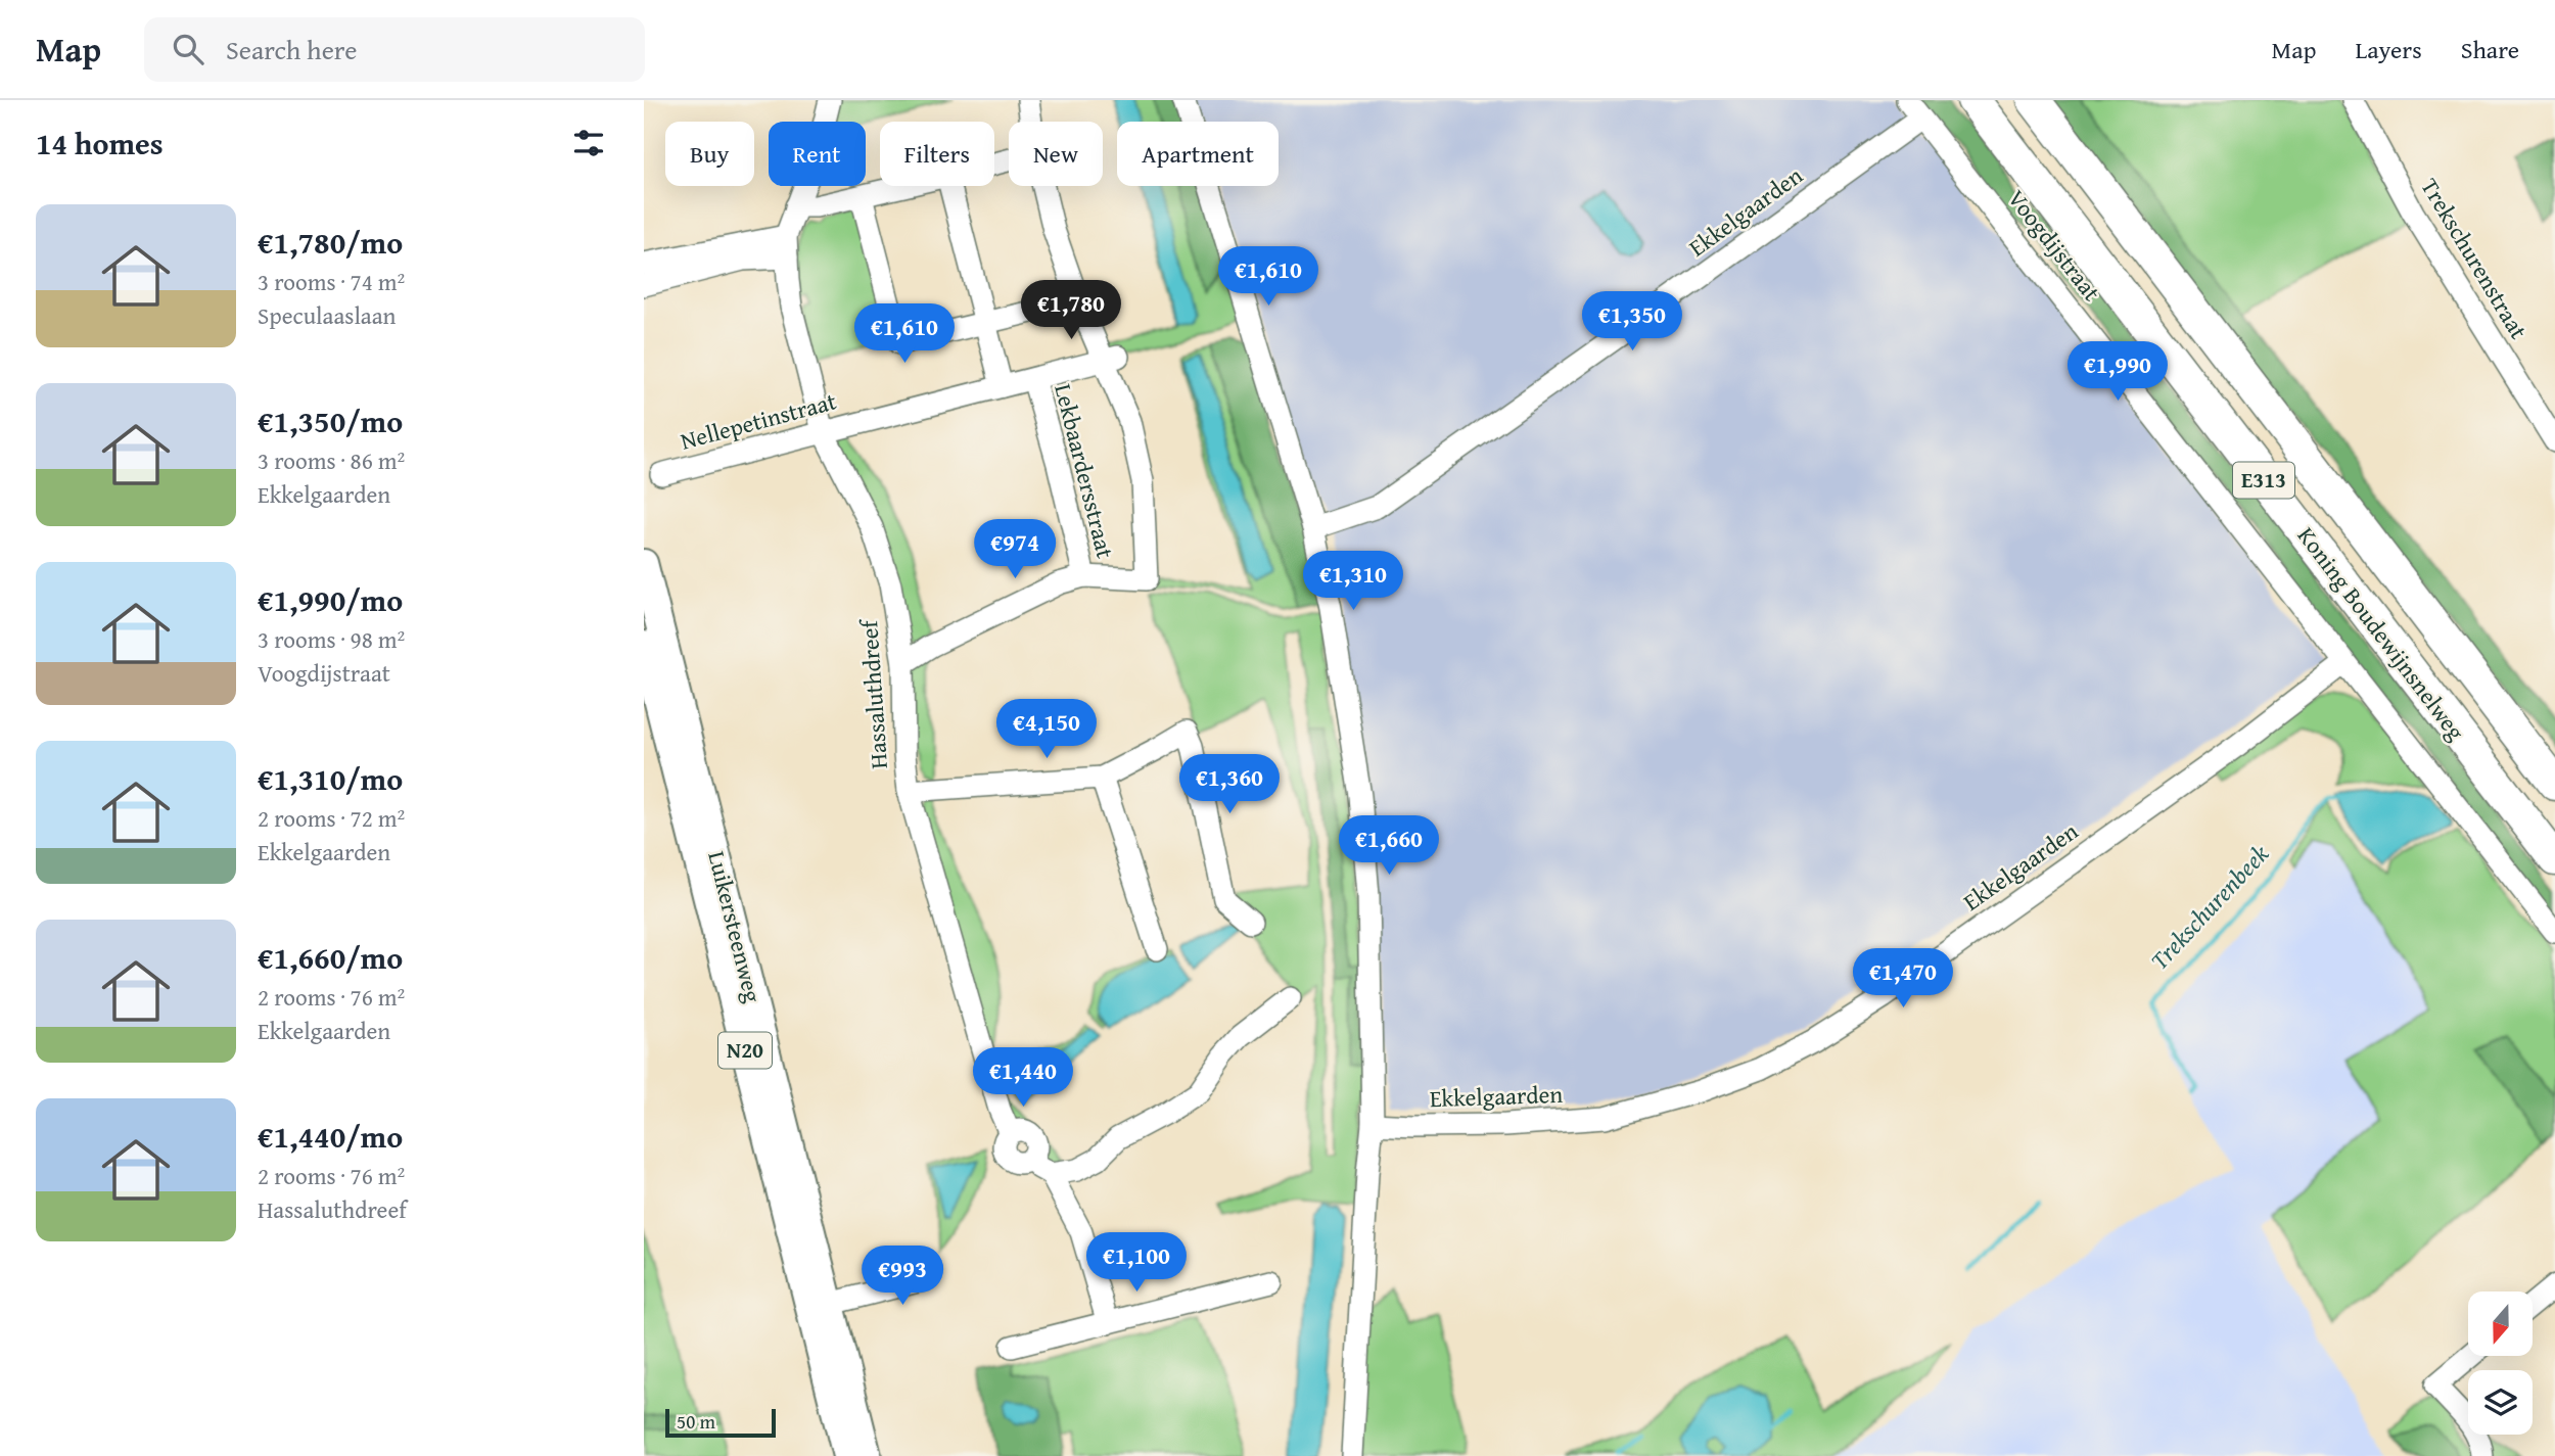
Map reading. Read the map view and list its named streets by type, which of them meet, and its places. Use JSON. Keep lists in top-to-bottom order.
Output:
{
  "streets": {
    "highway": ["E313", "Koning Boudewijnsnelweg"],
    "main road": ["Luikersteenweg", "N20"],
    "street": [
      "Ekkelgaarden",
      "Voogdijstraat",
      "Trekschurenstraat",
      "Nellepetinstraat",
      "Lekbaardersstraat",
      "Hassaluthdreef"
    ]
  },
  "crossings": [
    ["Ekkelgaarden", "Voogdijstraat"],
    ["Nellepetinstraat", "Lekbaardersstraat"],
    ["Nellepetinstraat", "Hassaluthdreef"]
  ],
  "water": ["Trekschurenbeek"],
  "scale_bar": "50 m",
  "north": "bottom",
  "page": {
    "header": "Map",
    "search": "Search here",
    "nav": ["Map", "Layers", "Share"],
    "heading": "14 homes",
    "chip": [
      "Buy",
      "Rent",
      "Filters",
      "New",
      "Apartment"
    ],
    "list": [
      {
        "name": "€1,780/mo",
        "note": "3 rooms · 74 m² · Speculaaslaan"
      },
      {
        "name": "€1,350/mo",
        "note": "3 rooms · 86 m² · Ekkelgaarden"
      },
      {
        "name": "€1,990/mo",
        "note": "3 rooms · 98 m² · Voogdijstraat"
      },
      {
        "name": "€1,310/mo",
        "note": "2 rooms · 72 m² · Ekkelgaarden"
      },
      {
        "name": "€1,660/mo",
        "note": "2 rooms · 76 m² · Ekkelgaarden"
      },
      {
        "name": "€1,440/mo",
        "note": "2 rooms · 76 m² · Hassaluthdreef"
      }
    ],
    "price": [
      "€1,610",
      "€1,780",
      "€1,350",
      "€1,610",
      "€1,990",
      "€974",
      "€1,310",
      "€4,150",
      "€1,360",
      "€1,660",
      "€1,470",
      "€1,440",
      "€1,100",
      "€993"
    ],
    "scale": "50 m"
  }
}
